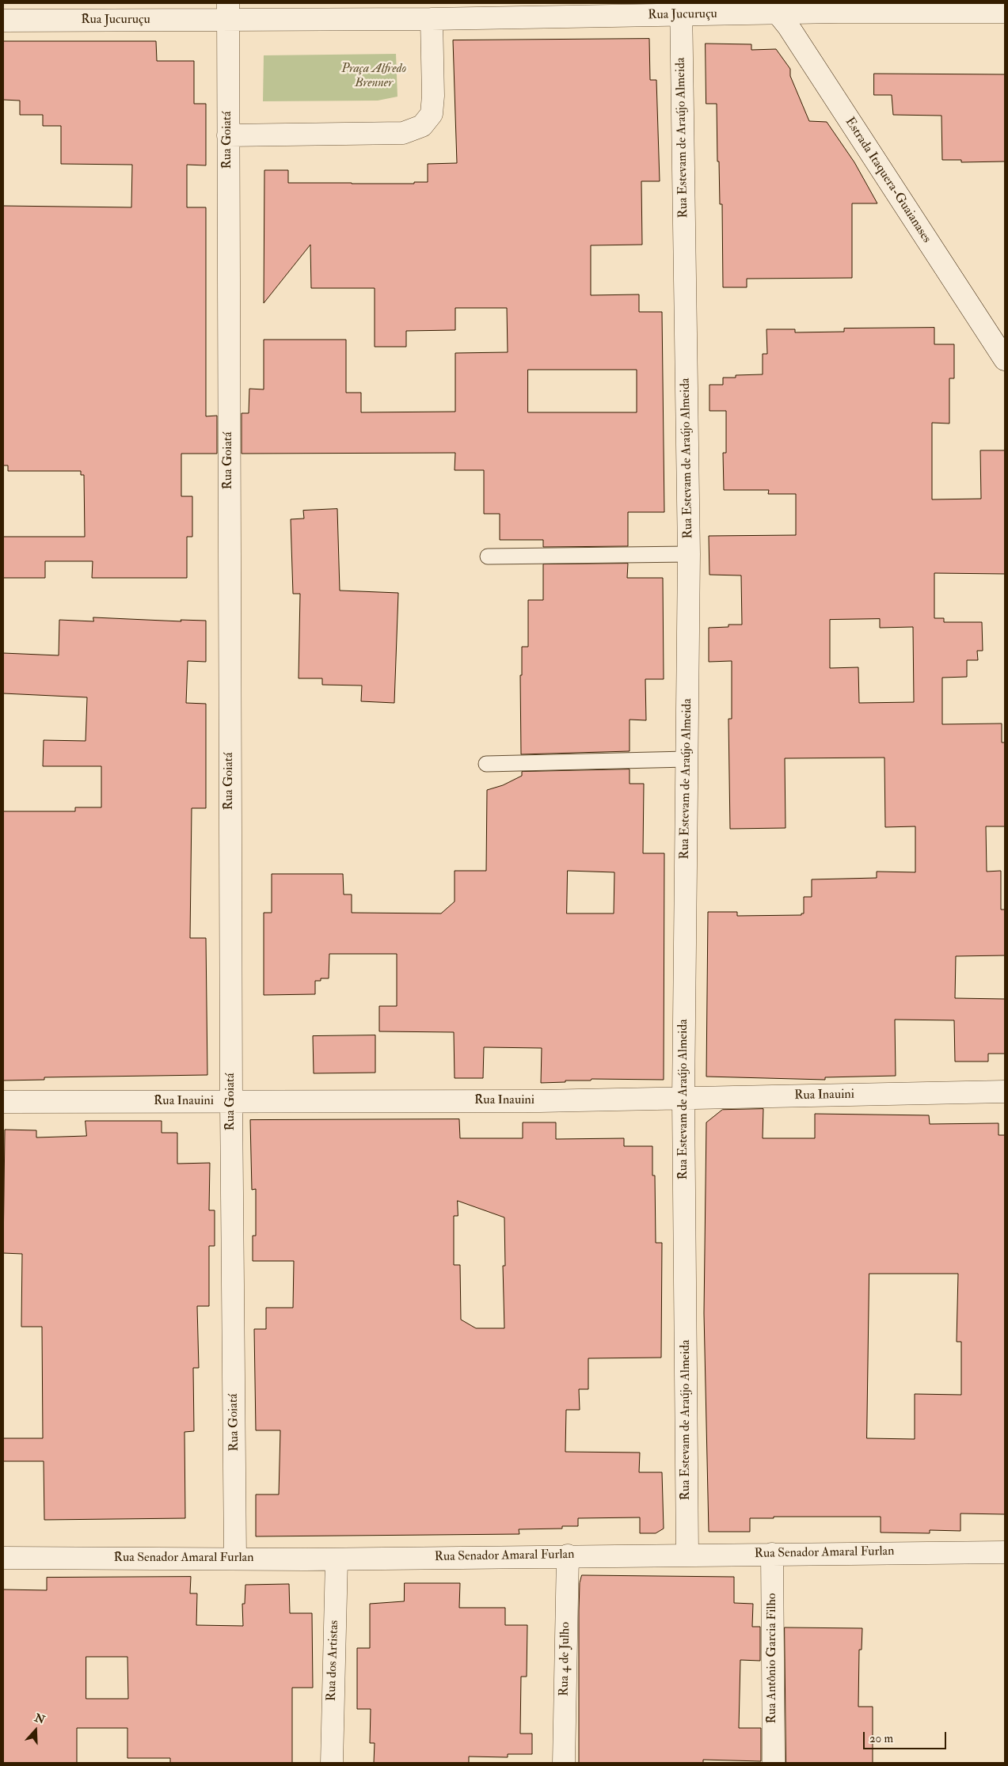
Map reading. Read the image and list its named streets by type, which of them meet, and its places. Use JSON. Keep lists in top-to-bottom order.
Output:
{
  "streets": {
    "street": [
      "Rua Jucuruçu",
      "Rua Estevam de Araújo Almeida",
      "Rua Goiatá",
      "Estrada Itaquera-Guaianases",
      "Rua Inauini",
      "Rua Senador Amaral Furlan",
      "Rua Antônio Garcia Filho",
      "Rua 4 de Julho",
      "Rua dos Artistas"
    ]
  },
  "crossings": [
    ["Rua Jucuruçu", "Rua Estevam de Araújo Almeida"],
    ["Rua Jucuruçu", "Rua Goiatá"],
    ["Rua Jucuruçu", "Estrada Itaquera-Guaianases"],
    ["Rua Estevam de Araújo Almeida", "Rua Inauini"],
    ["Rua Estevam de Araújo Almeida", "Rua Senador Amaral Furlan"],
    ["Rua Goiatá", "Rua Inauini"],
    ["Rua Goiatá", "Rua Senador Amaral Furlan"],
    ["Rua Senador Amaral Furlan", "Rua Antônio Garcia Filho"],
    ["Rua Senador Amaral Furlan", "Rua 4 de Julho"],
    ["Rua Senador Amaral Furlan", "Rua dos Artistas"]
  ],
  "parks": ["Praça Alfredo Brenner"],
  "scale_bar": "20 m",
  "north": "top"
}
